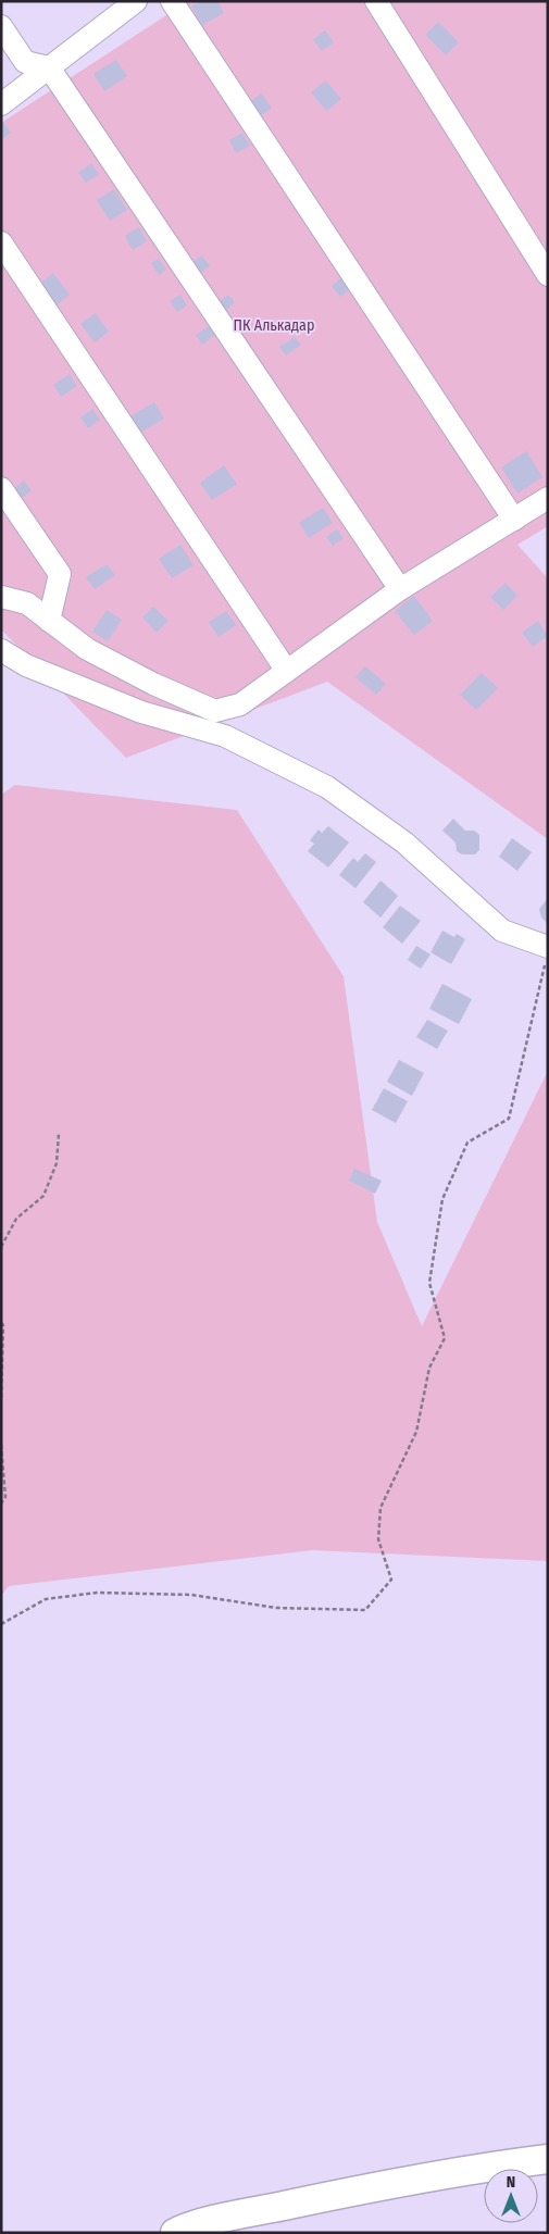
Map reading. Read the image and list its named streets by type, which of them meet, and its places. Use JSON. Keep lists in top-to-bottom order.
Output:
{
  "parks": ["ПК Алькадар"],
  "north": "top"
}
